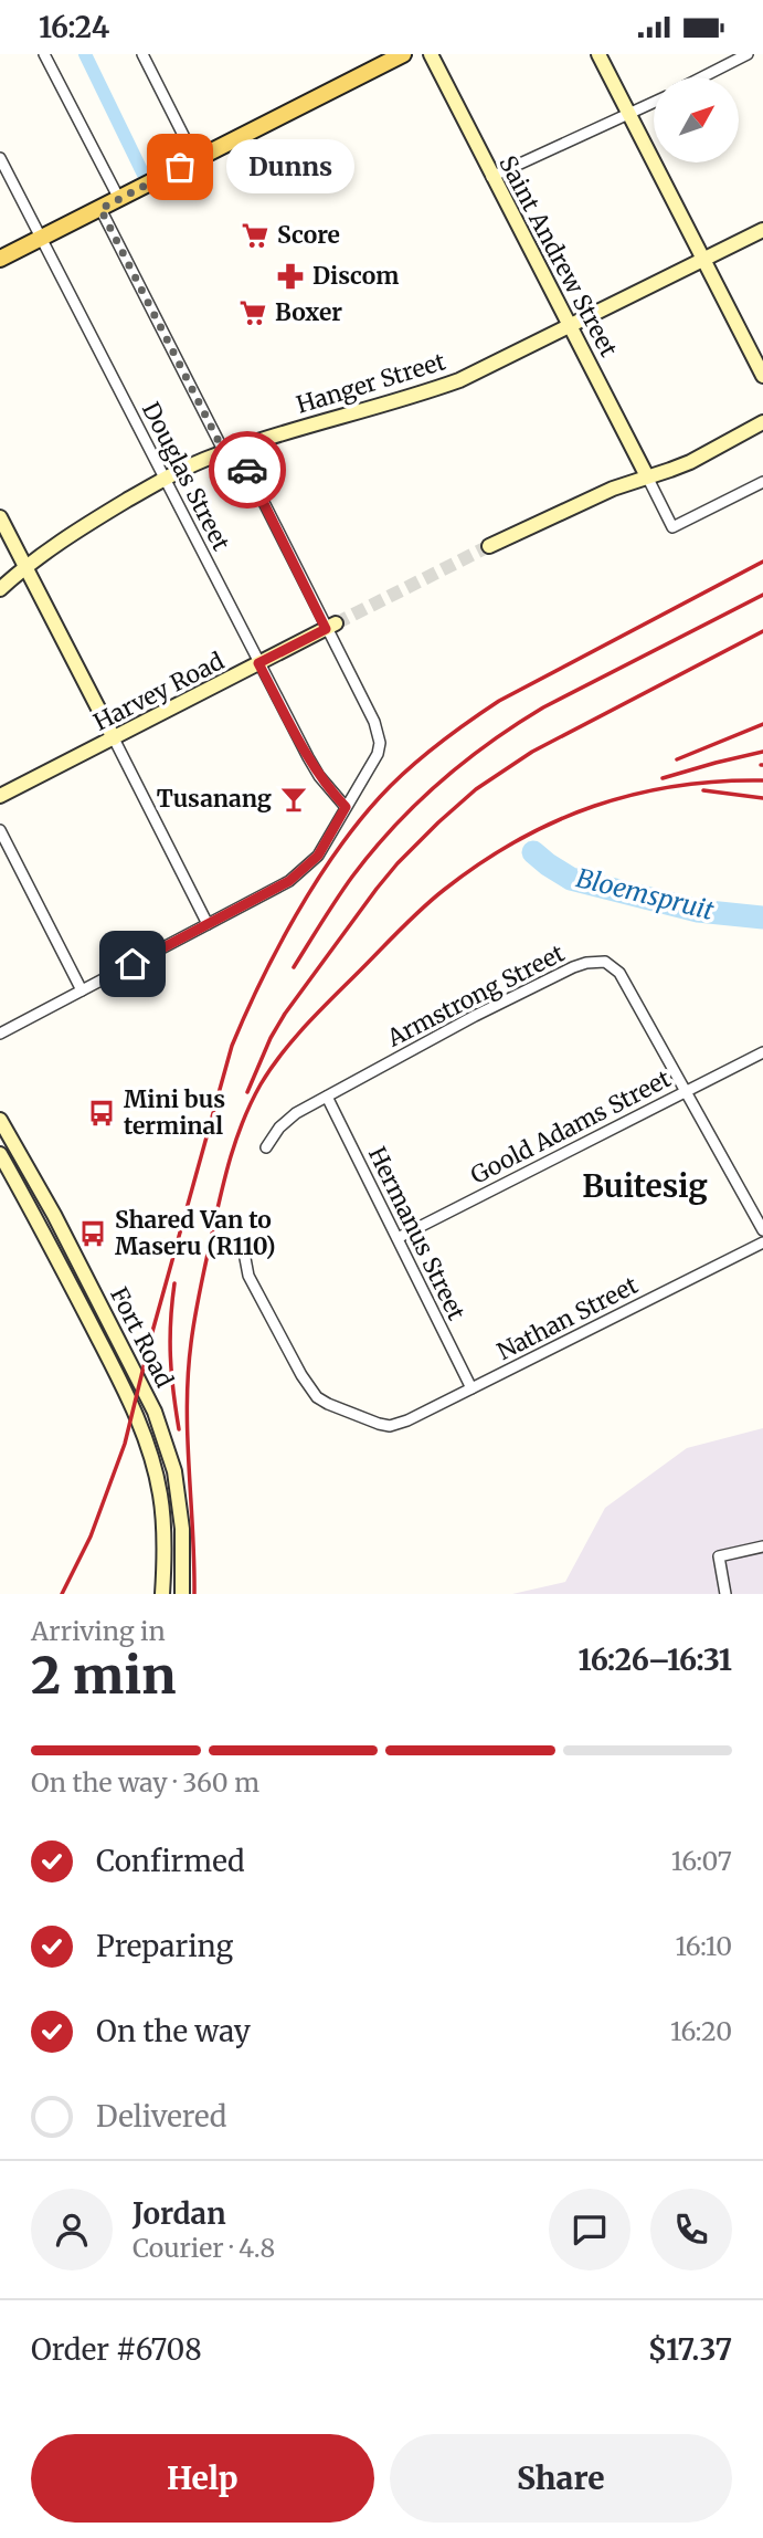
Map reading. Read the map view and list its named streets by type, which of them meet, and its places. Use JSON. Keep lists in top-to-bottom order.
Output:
{
  "streets": {
    "main road": [
      "Saint Andrew Street",
      "Hanger Street",
      "Harvey Road",
      "Fort Road"
    ],
    "street": [
      "Douglas Street",
      "Armstrong Street",
      "Goold Adams Street",
      "Hermanus Street",
      "Nathan Street"
    ]
  },
  "crossings": [
    ["Saint Andrew Street", "Hanger Street"],
    ["Hanger Street", "Douglas Street"],
    ["Douglas Street", "Harvey Road"],
    ["Armstrong Street", "Goold Adams Street"],
    ["Armstrong Street", "Hermanus Street"],
    ["Goold Adams Street", "Hermanus Street"],
    ["Hermanus Street", "Nathan Street"]
  ],
  "districts": ["Buitesig"],
  "water": ["Bloemspruit"],
  "places": {
    "other": ["Dunns"],
    "supermarket": ["Score", "Boxer"],
    "pharmacy": ["Discom"],
    "bar": ["Tusanang"],
    "bus stop": ["Mini bus terminal", "Shared Van to Maseru (R110)"]
  },
  "north": "top right",
  "page": {
    "status": "16:24",
    "bubble": "Dunns",
    "heading": ["2 min", "Arriving in", "16:26–16:31"],
    "panel": [
      "Jordan",
      "Courier · 4.8",
      "Order #6708",
      "$17.37"
    ],
    "bar": "On the way · 360 m",
    "list": [
      ["Confirmed", "16:07"],
      ["Preparing", "16:10"],
      ["On the way", "16:20"],
      "Delivered"
    ],
    "buttons": ["Help", "Share"]
  }
}
